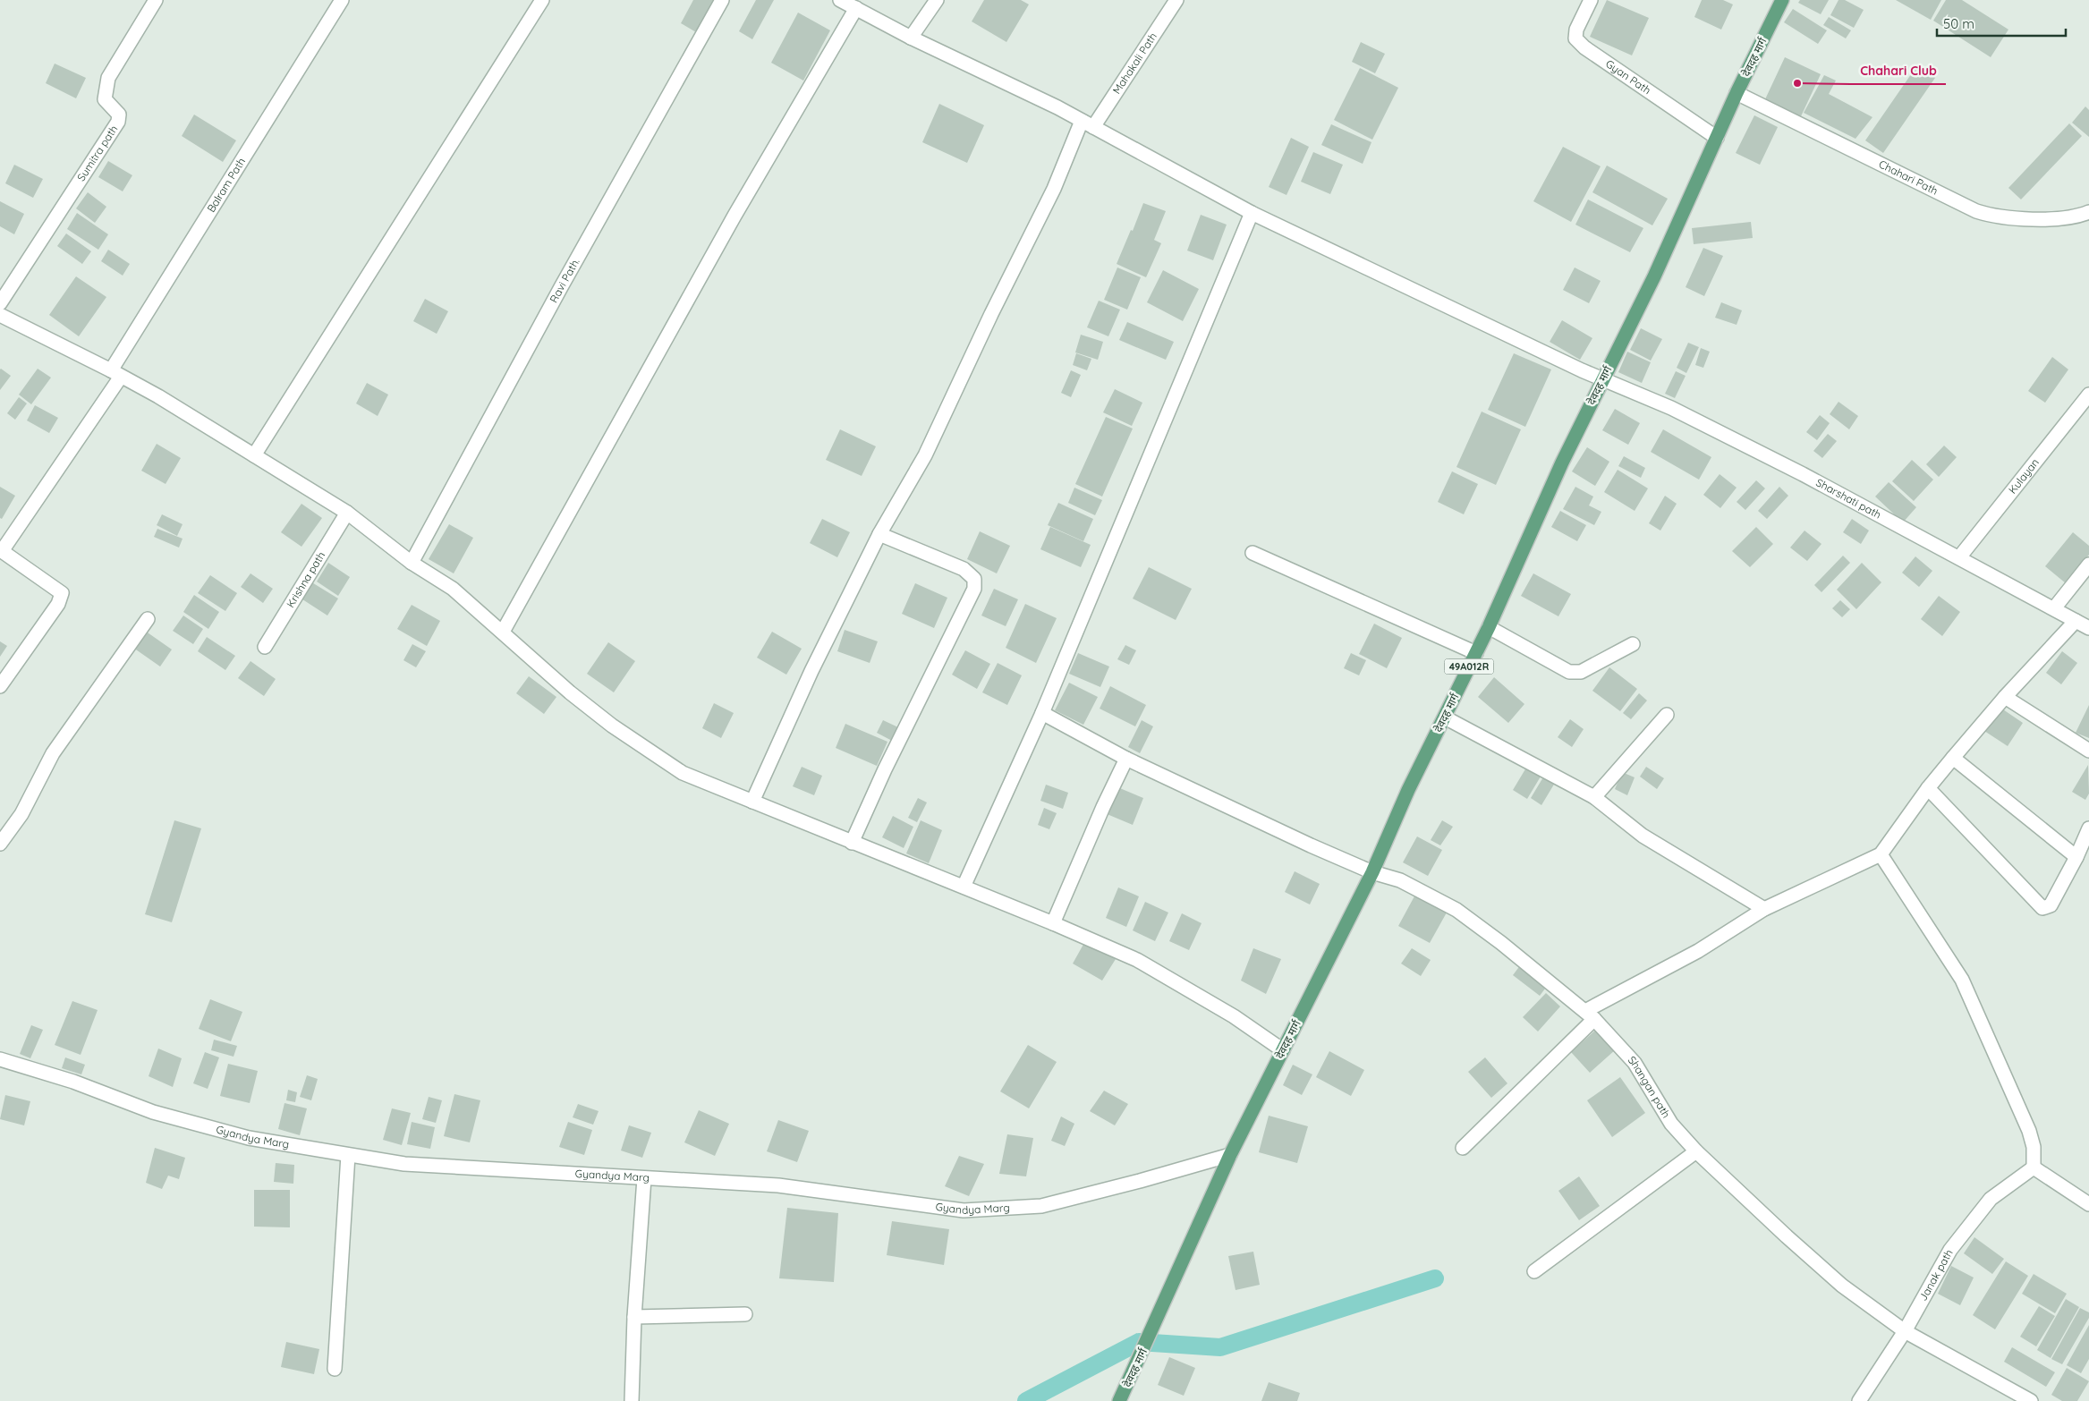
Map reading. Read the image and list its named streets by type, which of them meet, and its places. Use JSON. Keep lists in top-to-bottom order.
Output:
{
  "streets": {
    "main road": ["देवदह मार्ग", "49A012R"],
    "street": [
      "Mahakali Path",
      "Gyan Path",
      "Sumitra path",
      "Chahari Path",
      "Balram Path",
      "Ravi Path.",
      "Kulayan",
      "Sharshati path",
      "Krishna path",
      "Shangan path",
      "Gyandya Marg",
      "Janak path"
    ]
  },
  "crossings": [
    ["देवदह मार्ग", "Gyan Path"],
    ["देवदह मार्ग", "Chahari Path"],
    ["देवदह मार्ग", "Sharshati path"],
    ["देवदह मार्ग", "Shangan path"],
    ["देवदह मार्ग", "Gyandya Marg"],
    ["Mahakali Path", "Sharshati path"],
    ["Kulayan", "Sharshati path"],
    ["Shangan path", "Janak path"]
  ],
  "places": ["Chahari Club"],
  "scale_bar": "50 m"
}
